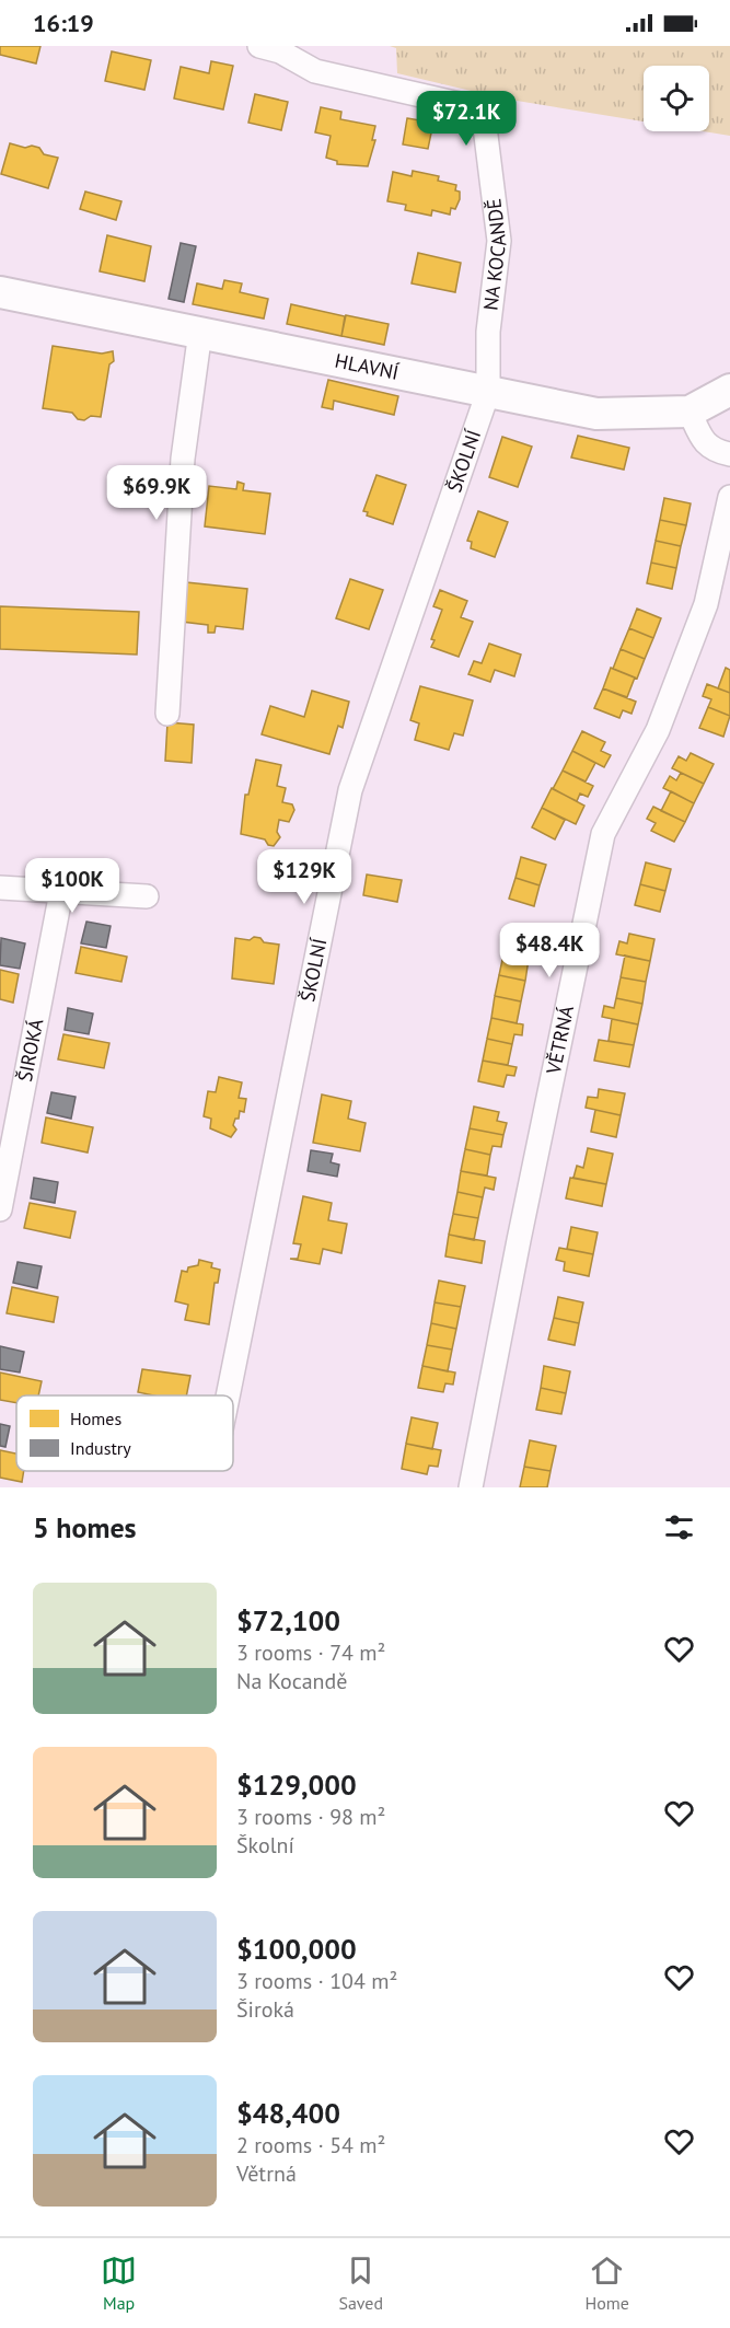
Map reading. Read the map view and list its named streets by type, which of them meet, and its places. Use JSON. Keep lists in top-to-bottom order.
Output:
{
  "streets": {
    "street": [
      "NA KOCANDĚ",
      "HLAVNÍ",
      "ŠKOLNÍ",
      "VĚTRNÁ",
      "ŠIROKÁ"
    ]
  },
  "crossings": [
    ["NA KOCANDĚ", "HLAVNÍ"],
    ["NA KOCANDĚ", "ŠKOLNÍ"],
    ["HLAVNÍ", "ŠKOLNÍ"]
  ],
  "legend": ["Homes", "Industry"],
  "page": {
    "status": "16:19",
    "price": [
      "$72.1K",
      "$69.9K",
      "$129K",
      "$100K",
      "$48.4K"
    ],
    "heading": "5 homes",
    "list": [
      {
        "name": "$72,100",
        "note": "3 rooms · 74 m² · Na Kocandě"
      },
      {
        "name": "$129,000",
        "note": "3 rooms · 98 m² · Školní"
      },
      {
        "name": "$100,000",
        "note": "3 rooms · 104 m² · Široká"
      },
      {
        "name": "$48,400",
        "note": "2 rooms · 54 m² · Větrná"
      }
    ],
    "tabs": ["Map", "Saved", "Home"]
  }
}
